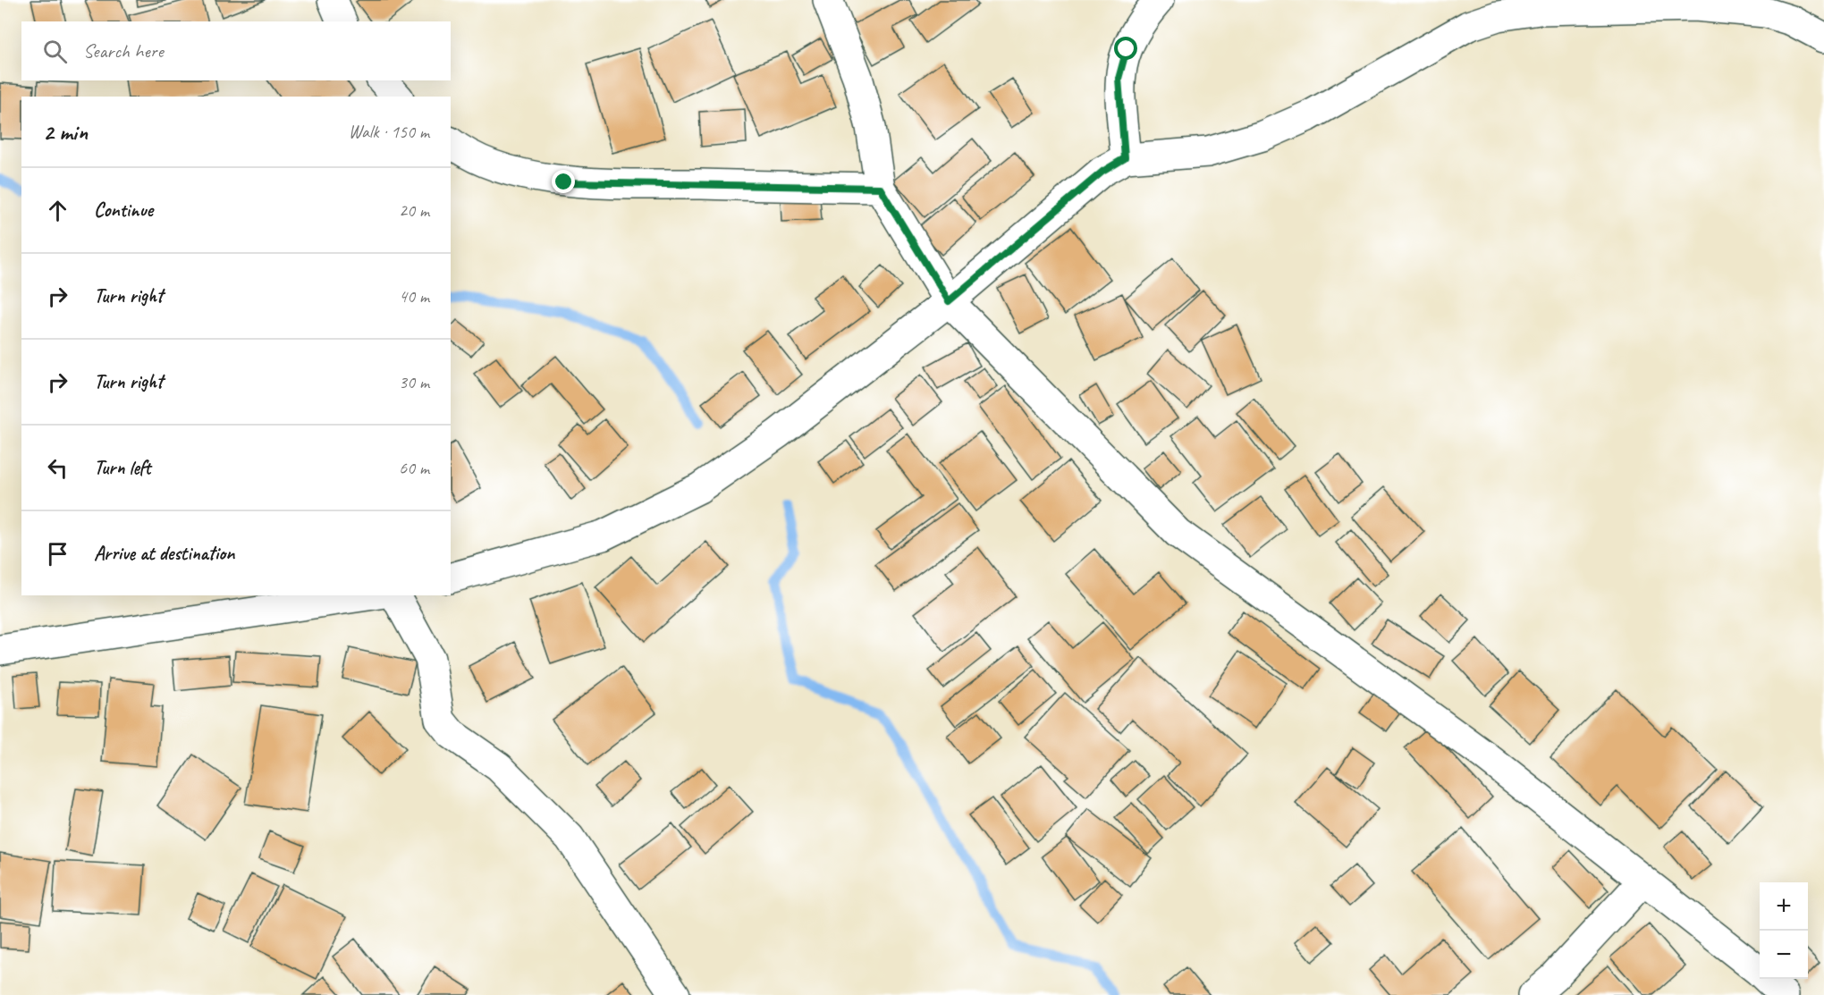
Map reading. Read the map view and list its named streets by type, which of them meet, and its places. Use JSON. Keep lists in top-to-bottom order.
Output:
{
  "page": {
    "search": "Search here",
    "heading": ["2 min", "Walk · 150 m"],
    "list": [
      ["Continue", "20 m"],
      ["Turn right", "40 m"],
      ["Turn right", "30 m"],
      ["Turn left", "60 m"],
      "Arrive at destination"
    ],
    "map_buttons": ["+", "−"]
  }
}
